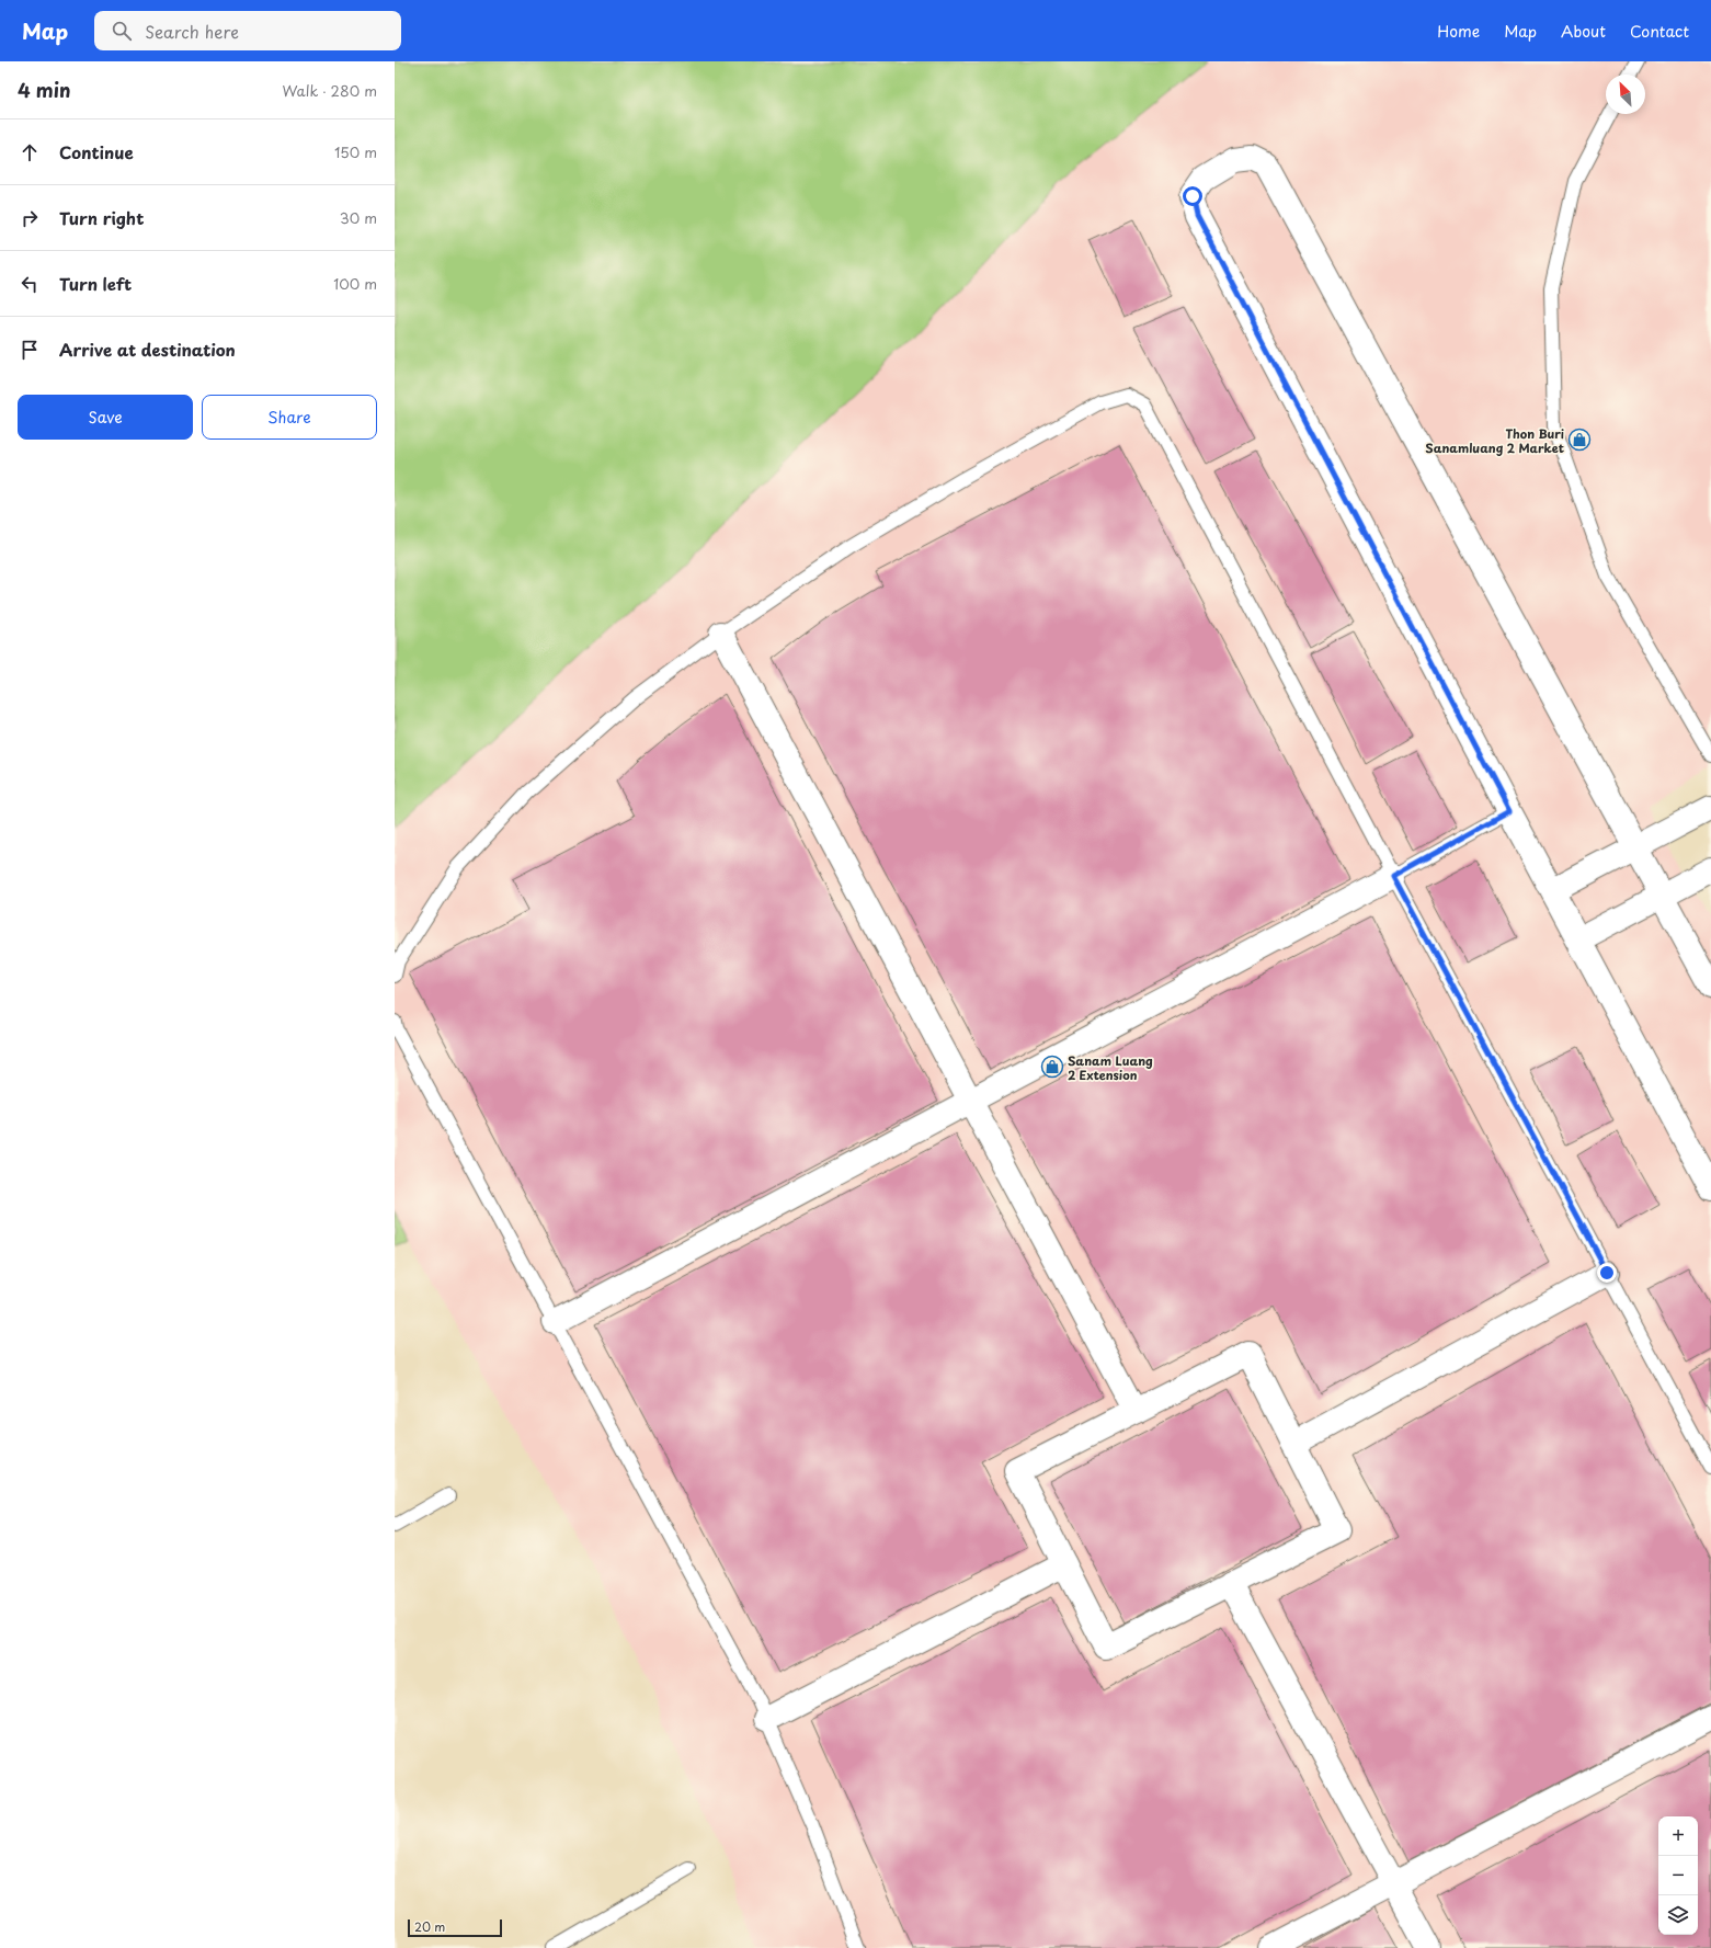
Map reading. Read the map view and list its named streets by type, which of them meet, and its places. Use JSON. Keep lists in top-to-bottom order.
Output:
{
  "places": {
    "shop": ["Thon Buri Sanamluang 2 Market", "Sanam Luang 2 Extension"]
  },
  "scale_bar": "20 m",
  "north": "top left",
  "page": {
    "header": "Map",
    "search": "Search here",
    "nav": [
      "Home",
      "Map",
      "About",
      "Contact"
    ],
    "heading": ["4 min", "Walk · 280 m"],
    "list": [
      ["Continue", "150 m"],
      ["Turn right", "30 m"],
      ["Turn left", "100 m"],
      "Arrive at destination"
    ],
    "buttons": ["Save", "Share"],
    "map_buttons": ["+", "−"],
    "scale": "20 m"
  }
}
